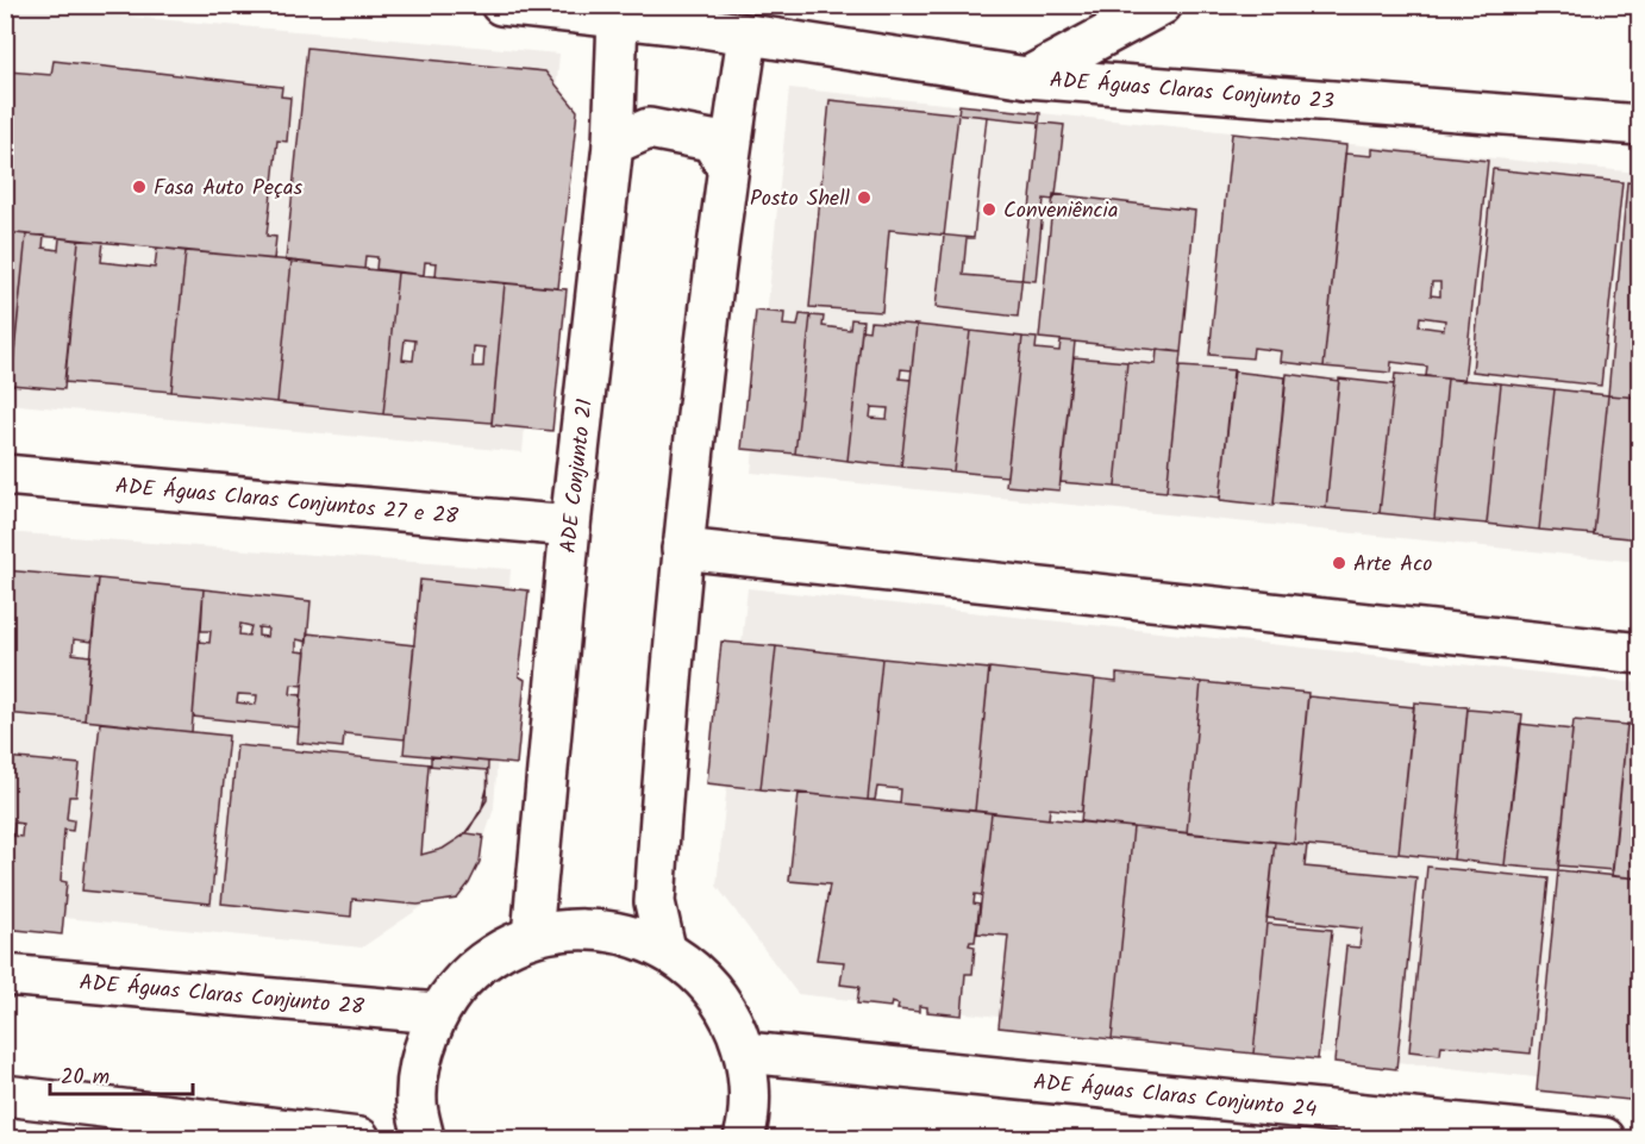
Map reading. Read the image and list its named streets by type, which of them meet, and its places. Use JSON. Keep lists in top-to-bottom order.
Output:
{
  "streets": {
    "main road": [
      "ADE Águas Claras Conjunto 23",
      "ADE Conjunto 21",
      "ADE Águas Claras Conjuntos 27 e 28",
      "ADE Águas Claras Conjunto 28",
      "ADE Águas Claras Conjunto 24"
    ]
  },
  "crossings": [
    ["ADE Águas Claras Conjunto 23", "ADE Conjunto 21"],
    ["ADE Conjunto 21", "ADE Águas Claras Conjuntos 27 e 28"]
  ],
  "places": [
    "Fasa Auto Peças",
    "Posto Shell",
    "Conveniência",
    "Arte Aco"
  ],
  "scale_bar": "20 m"
}
